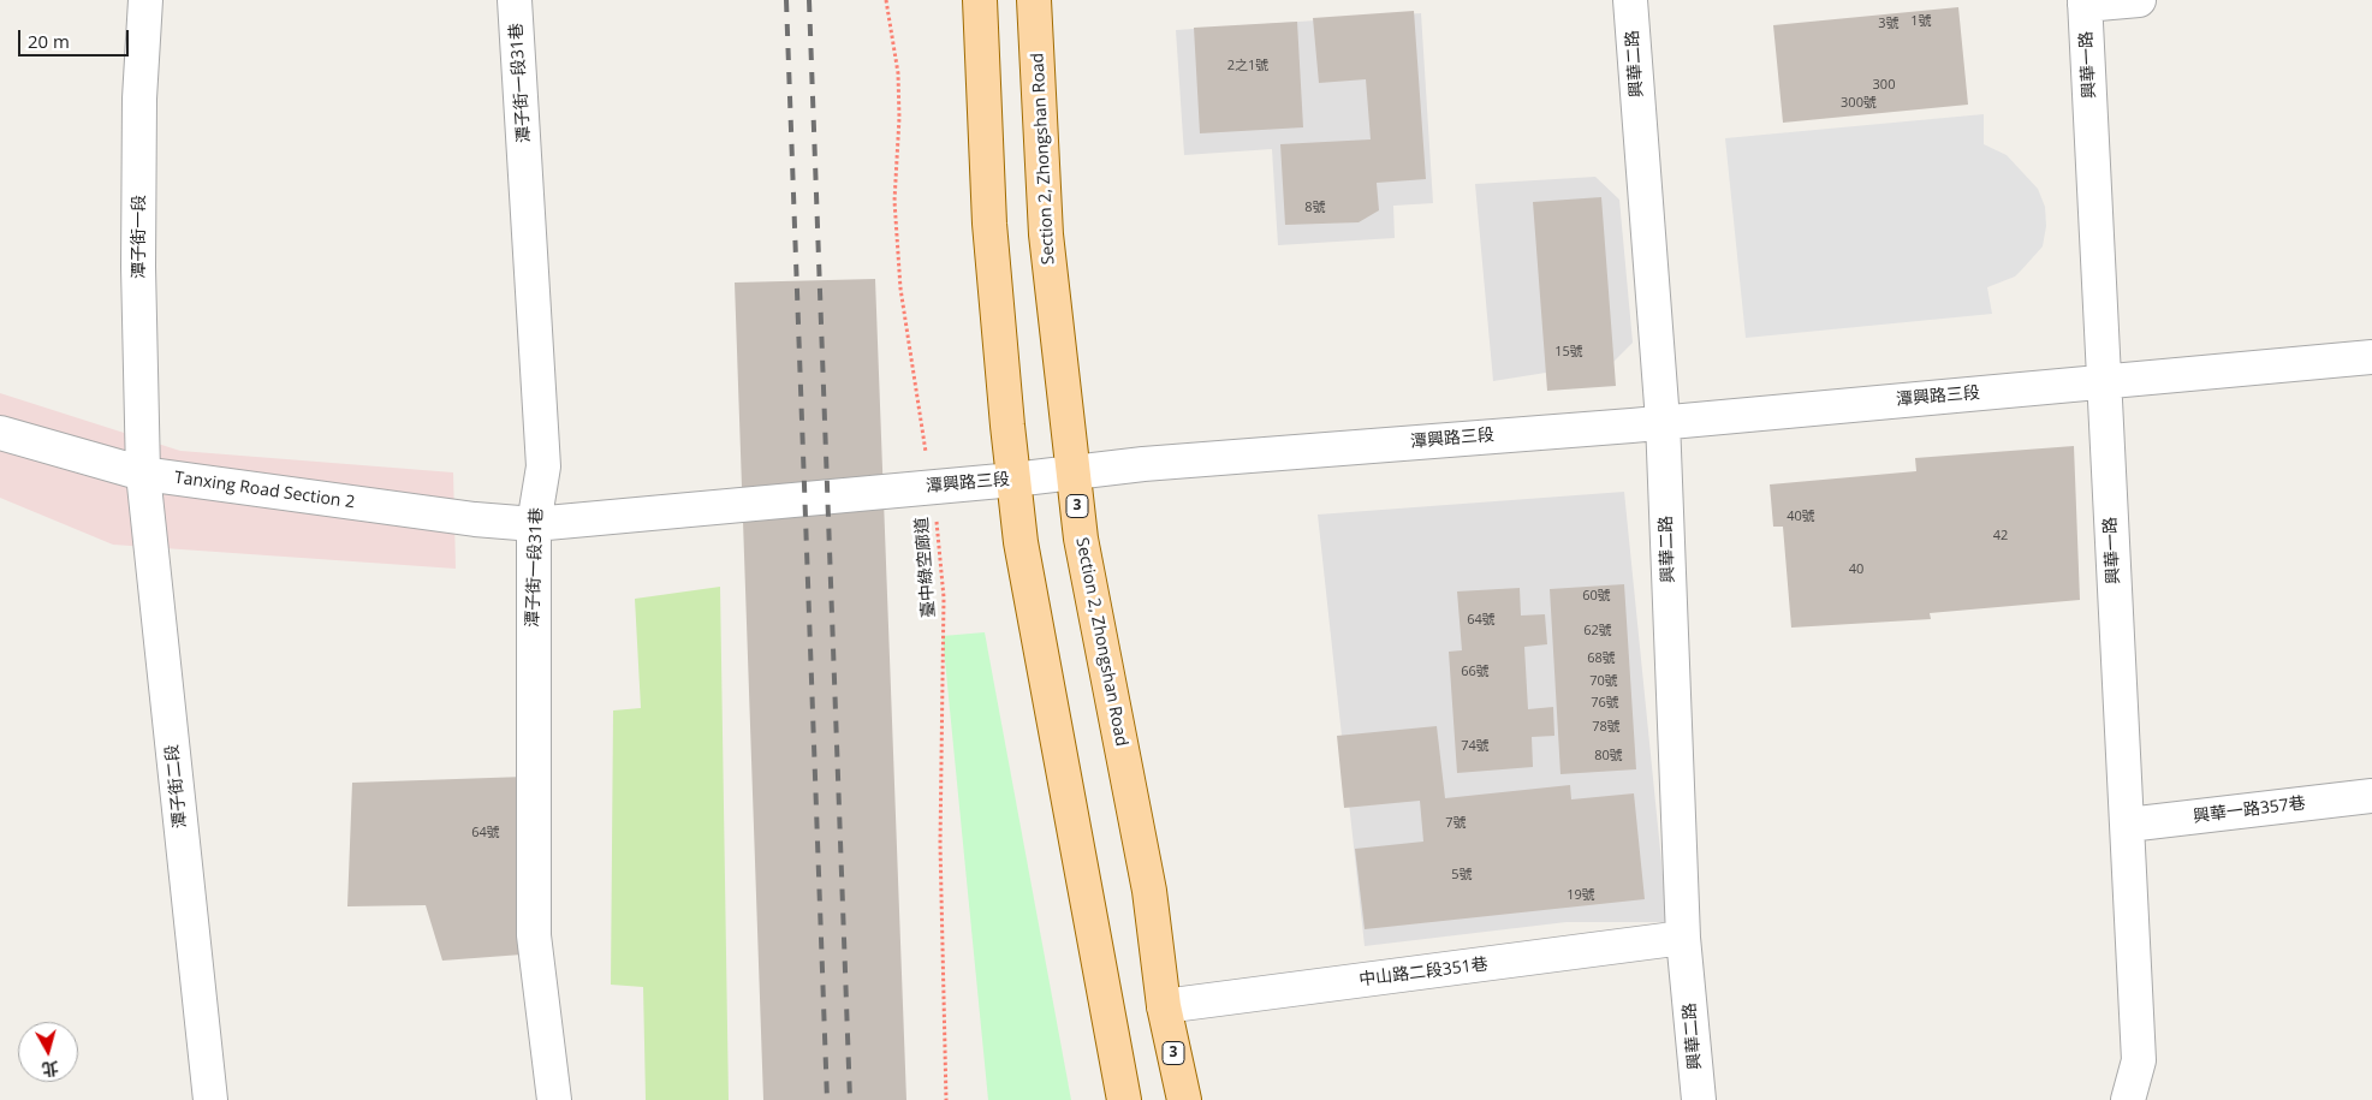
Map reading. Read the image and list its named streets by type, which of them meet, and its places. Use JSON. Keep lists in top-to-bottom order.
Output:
{
  "streets": {
    "main road": ["Section 2, Zhongshan Road", "3"],
    "street": [
      "興華二路",
      "興華一路",
      "潭子街一段31巷",
      "潭子街一段",
      "潭興路三段",
      "Tanxing Road Section 2",
      "潭子街二段",
      "興華一路357巷",
      "中山路二段351巷"
    ],
    "path": ["臺中綠空廊道"]
  },
  "crossings": [
    ["興華二路", "潭興路三段"],
    ["興華二路", "中山路二段351巷"],
    ["興華一路", "潭興路三段"],
    ["興華一路", "興華一路357巷"],
    ["潭子街一段31巷", "潭興路三段"],
    ["潭子街一段31巷", "Tanxing Road Section 2"],
    ["Section 2, Zhongshan Road", "潭興路三段"],
    ["Section 2, Zhongshan Road", "中山路二段351巷"],
    ["潭子街一段", "Tanxing Road Section 2"],
    ["潭子街一段", "潭子街二段"],
    ["潭興路三段", "Tanxing Road Section 2"],
    ["潭興路三段", "臺中綠空廊道"],
    ["Tanxing Road Section 2", "潭子街二段"]
  ],
  "house_numbers": [
    "1號",
    "3號",
    "2之1號",
    "300",
    "300號",
    "8號",
    "15號",
    "40號",
    "42",
    "40",
    "60號",
    "64號",
    "62號",
    "68號",
    "66號",
    "70號",
    "76號",
    "78號",
    "74號",
    "80號",
    "7號",
    "64號",
    "5號",
    "19號"
  ],
  "scale_bar": "20 m",
  "north": "bottom"
}
